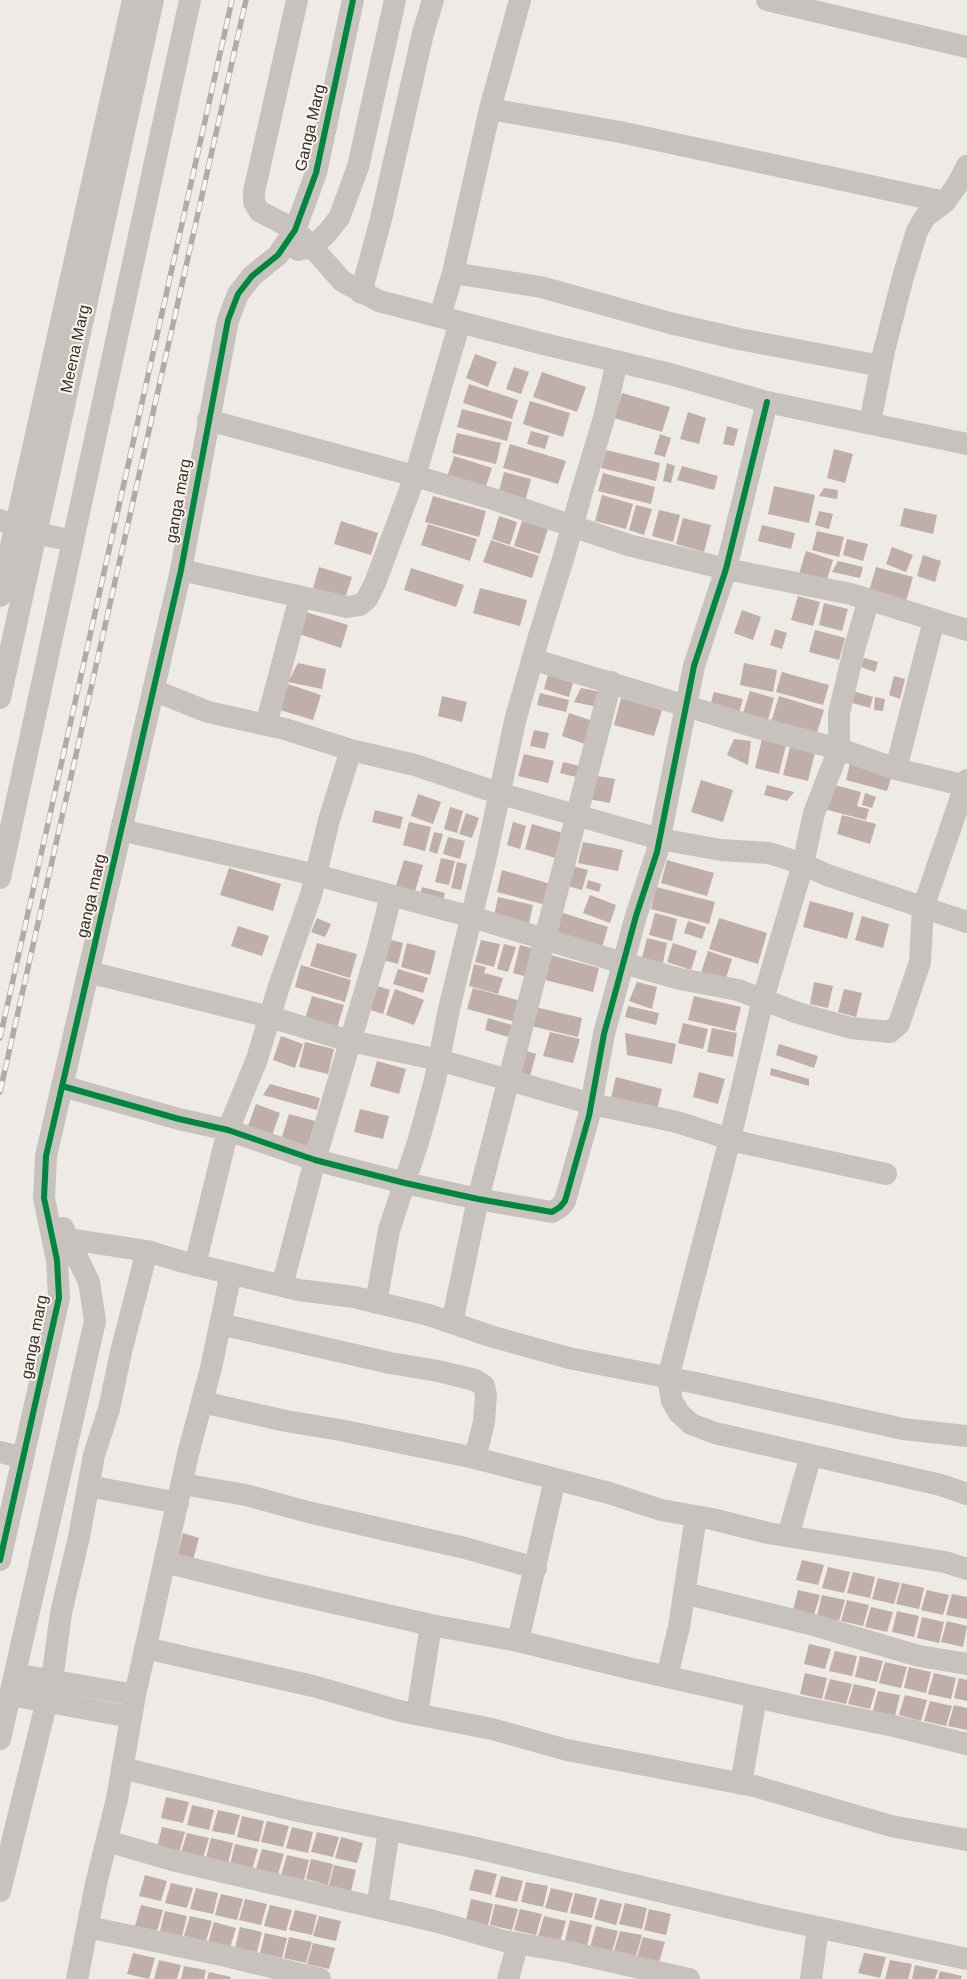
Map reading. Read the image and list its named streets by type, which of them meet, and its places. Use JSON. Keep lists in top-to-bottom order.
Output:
{
  "streets": {
    "street": ["Ganga Marg", "Meena Marg", "ganga marg"]
  },
  "crossings": [
    ["Ganga Marg", "ganga marg"]
  ]
}
